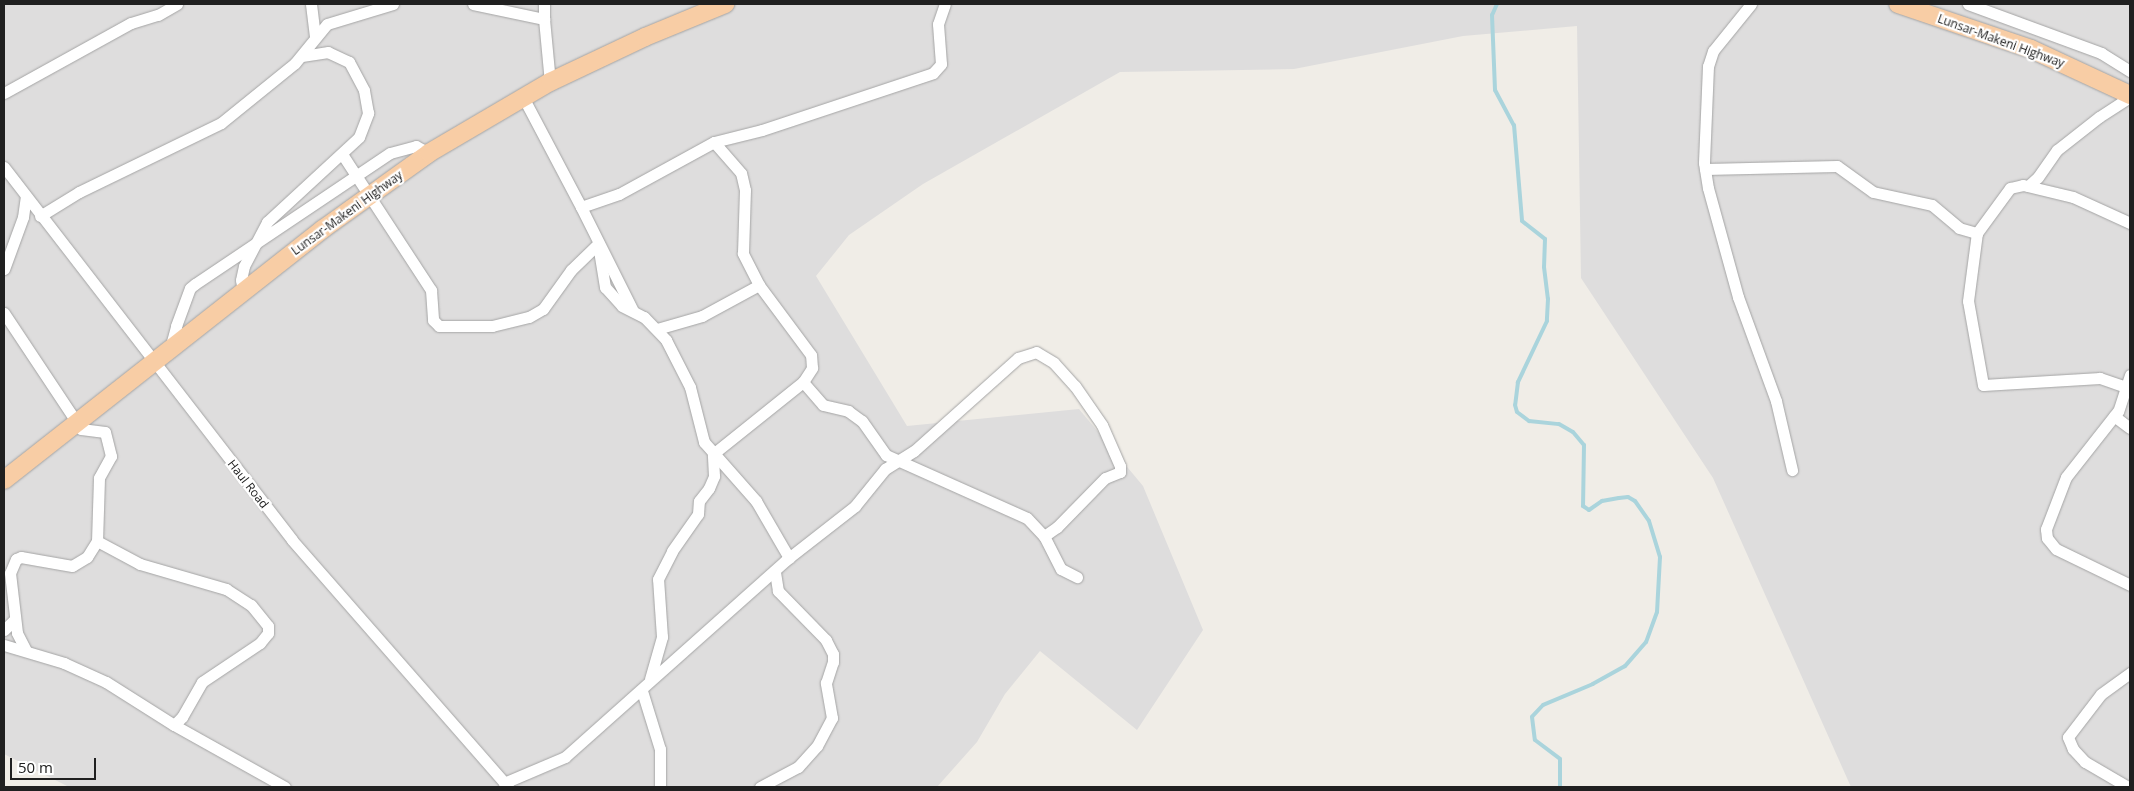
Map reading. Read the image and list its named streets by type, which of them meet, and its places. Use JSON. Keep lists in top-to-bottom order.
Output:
{
  "streets": {
    "main road": ["Lunsar-Makeni Highway"],
    "street": ["Haul Road"]
  },
  "crossings": [
    ["Lunsar-Makeni Highway", "Haul Road"]
  ],
  "scale_bar": "50 m"
}
